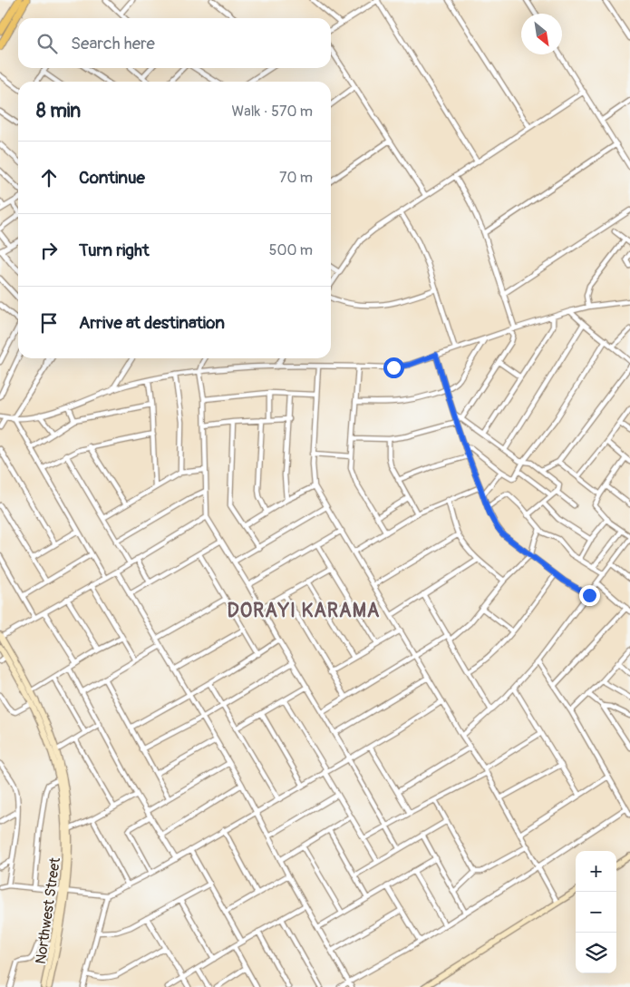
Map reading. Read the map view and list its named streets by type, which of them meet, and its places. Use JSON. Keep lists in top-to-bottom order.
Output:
{
  "streets": {
    "main road": ["Northwest Street"]
  },
  "districts": ["DORAYI KARAMA"],
  "north": "bottom right",
  "page": {
    "search": "Search here",
    "heading": ["8 min", "Walk · 570 m"],
    "list": [
      ["Continue", "70 m"],
      ["Turn right", "500 m"],
      "Arrive at destination"
    ],
    "map_buttons": ["+", "−"]
  }
}
